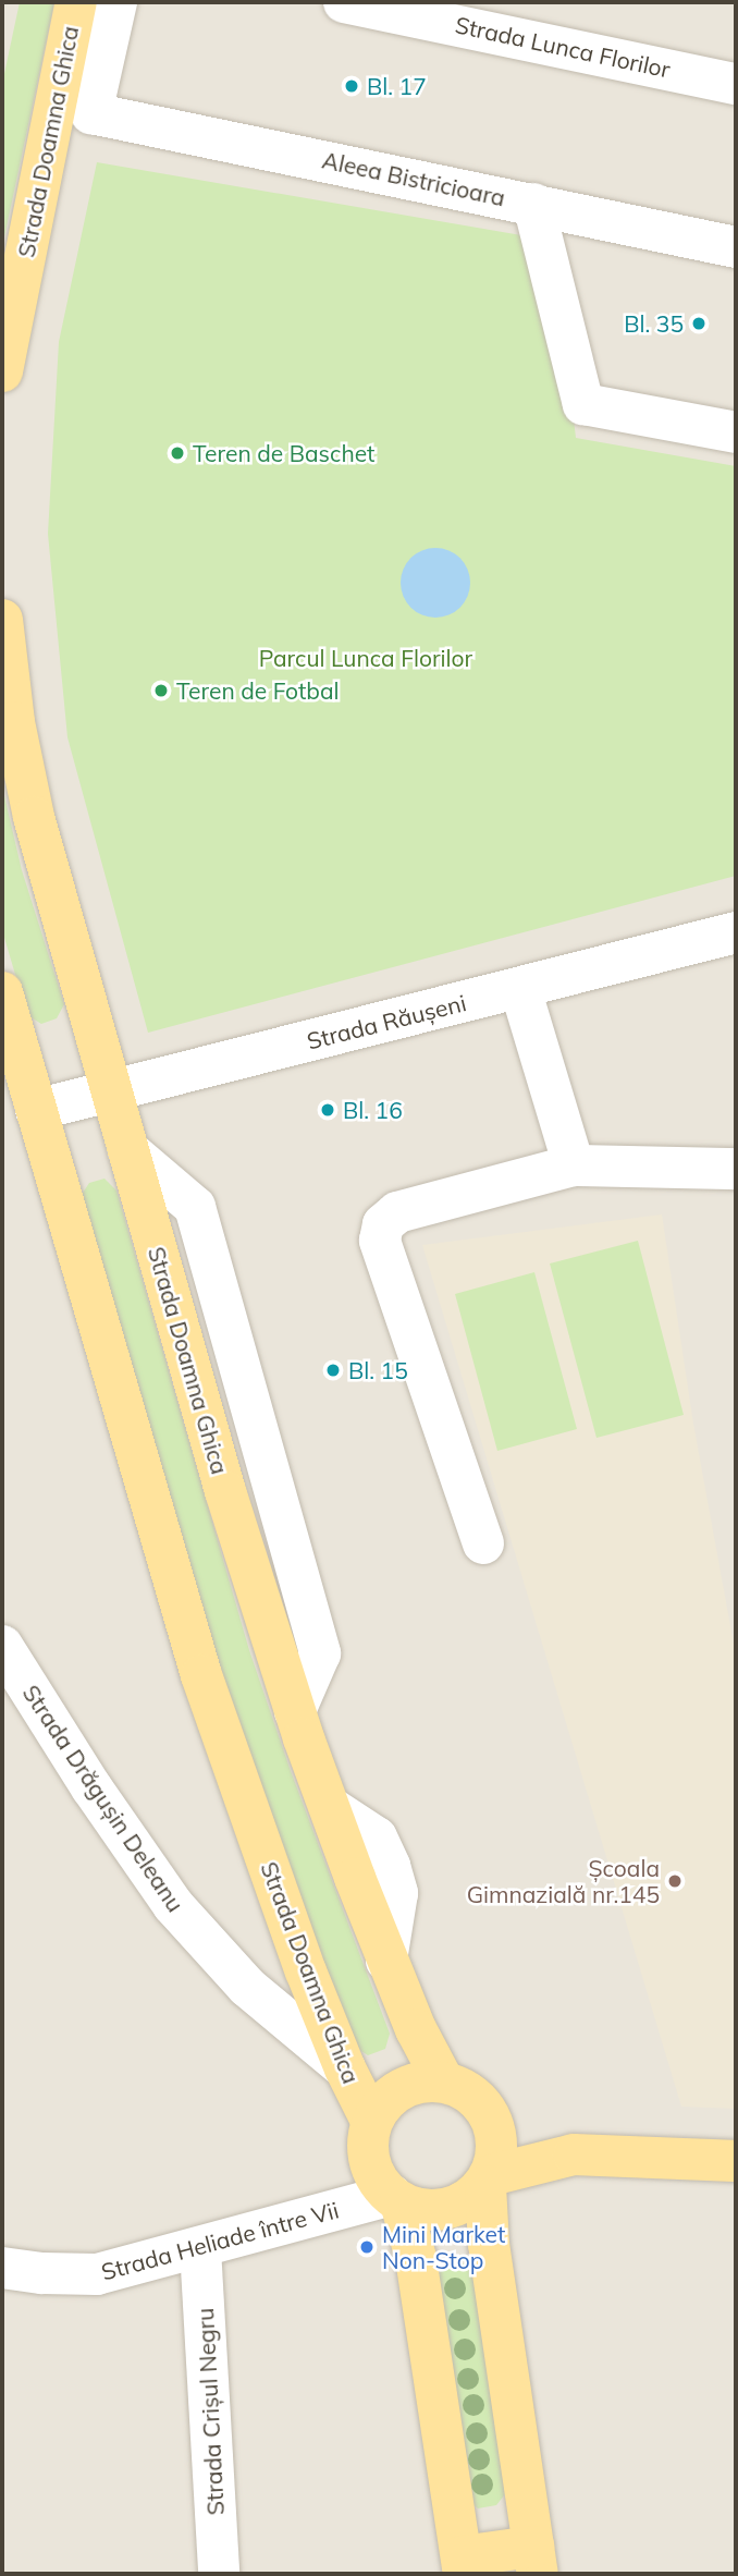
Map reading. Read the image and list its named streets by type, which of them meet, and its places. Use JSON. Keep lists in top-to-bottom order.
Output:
{
  "streets": {
    "main road": ["Strada Doamna Ghica"],
    "street": [
      "Strada Lunca Florilor",
      "Aleea Bistricioara",
      "Strada Răușeni",
      "Strada Drăgușin Deleanu",
      "Strada Heliade între Vii",
      "Strada Crișul Negru"
    ]
  },
  "crossings": [
    ["Strada Doamna Ghica", "Strada Răușeni"],
    ["Strada Doamna Ghica", "Strada Drăgușin Deleanu"],
    ["Strada Doamna Ghica", "Strada Heliade între Vii"],
    ["Strada Heliade între Vii", "Strada Crișul Negru"]
  ],
  "parks": ["Parcul Lunca Florilor"],
  "places": [
    "Bl. 17",
    "Bl. 35",
    "Teren de Baschet",
    "Teren de Fotbal",
    "Bl. 16",
    "Bl. 15",
    "Școala Gimnazială nr.145",
    "Mini Market Non-Stop"
  ]
}
